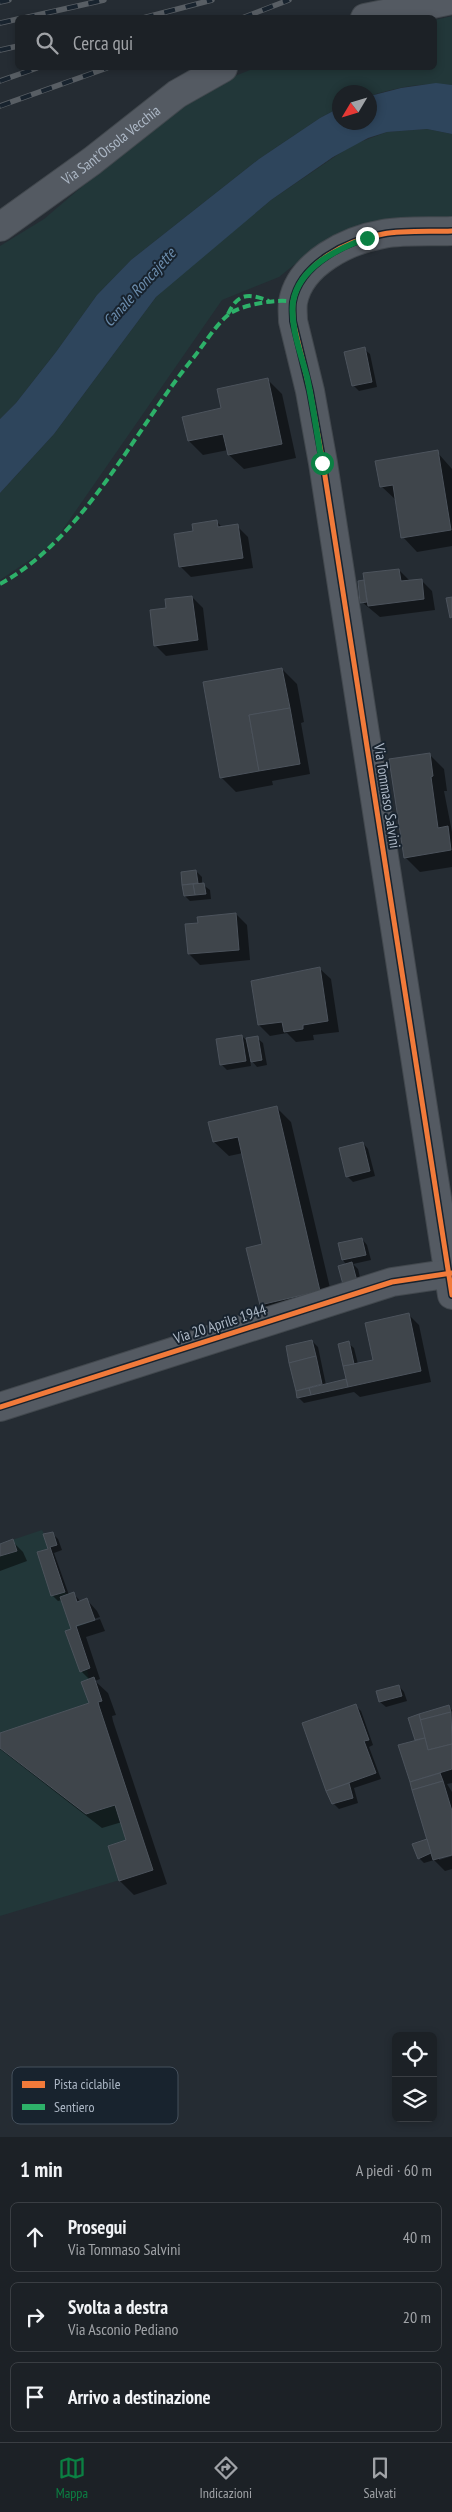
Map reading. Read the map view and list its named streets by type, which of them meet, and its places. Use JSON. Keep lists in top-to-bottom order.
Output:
{
  "streets": {
    "street": ["Via Sant'Orsola Vecchia", "Via Tommaso Salvini", "Via 20 Aprile 1944"]
  },
  "crossings": [
    ["Via Tommaso Salvini", "Via 20 Aprile 1944"]
  ],
  "water": ["Canale Roncajette"],
  "legend": ["Pista ciclabile", "Sentiero"],
  "north": "bottom left",
  "page": {
    "search": "Cerca qui",
    "heading": ["1 min", "A piedi · 60 m"],
    "list": [
      ["Prosegui", "Via Tommaso Salvini", "40 m"],
      ["Svolta a destra", "Via Asconio Pediano", "20 m"],
      "Arrivo a destinazione"
    ],
    "nav": ["Mappa", "Indicazioni", "Salvati"]
  }
}
